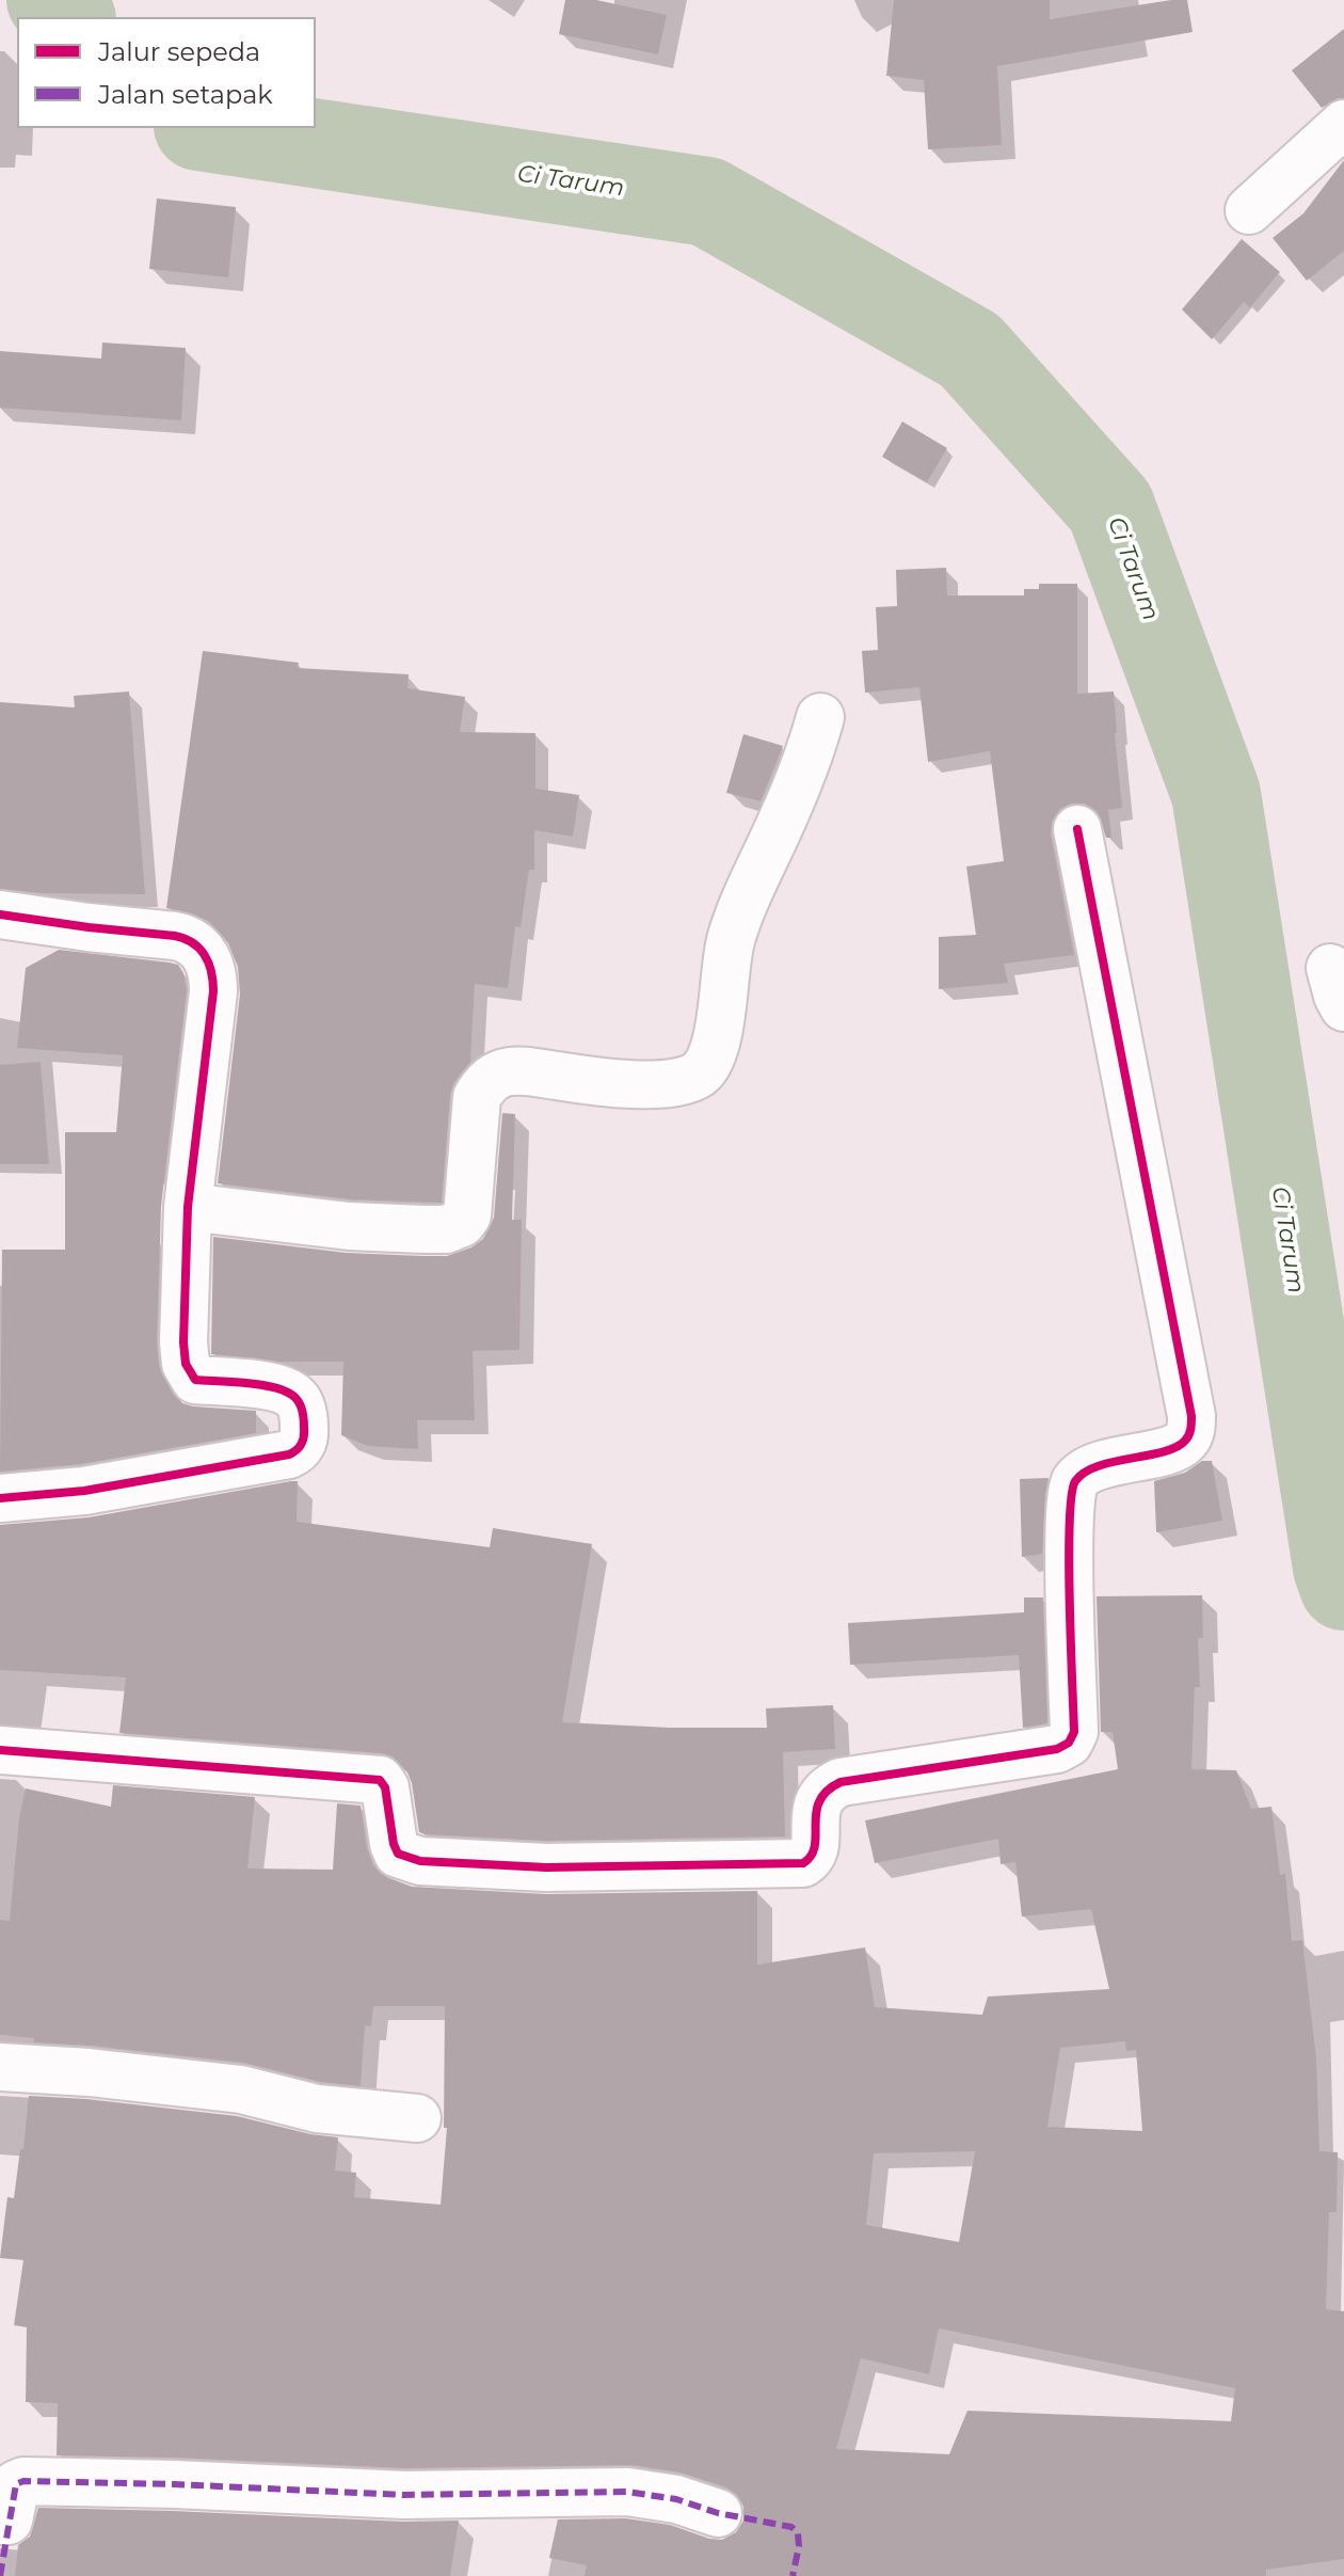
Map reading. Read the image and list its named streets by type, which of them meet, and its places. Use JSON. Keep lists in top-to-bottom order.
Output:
{
  "water": ["Ci Tarum"],
  "legend": ["Jalur sepeda", "Jalan setapak"]
}
